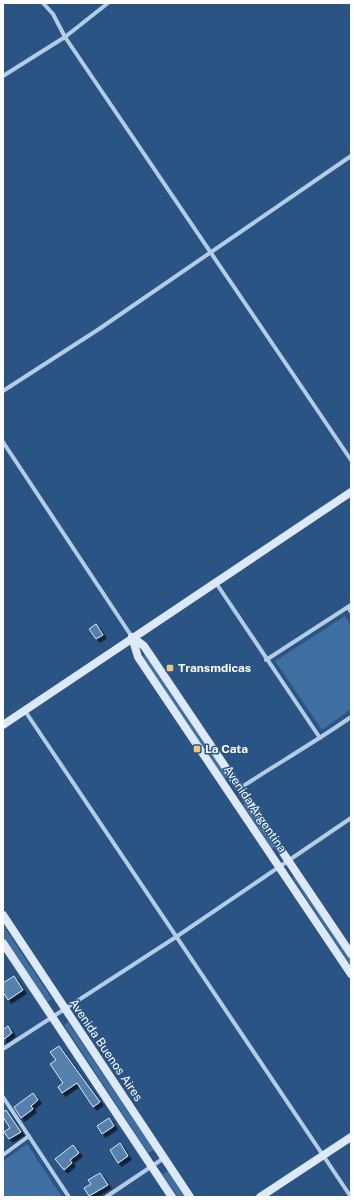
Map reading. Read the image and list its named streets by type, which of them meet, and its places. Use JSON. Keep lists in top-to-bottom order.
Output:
{
  "streets": {
    "street": ["Avenida Argentina", "Avenida Buenos Aires"]
  },
  "places": {
    "transit": ["Transmdicas", "La Cata"]
  }
}
